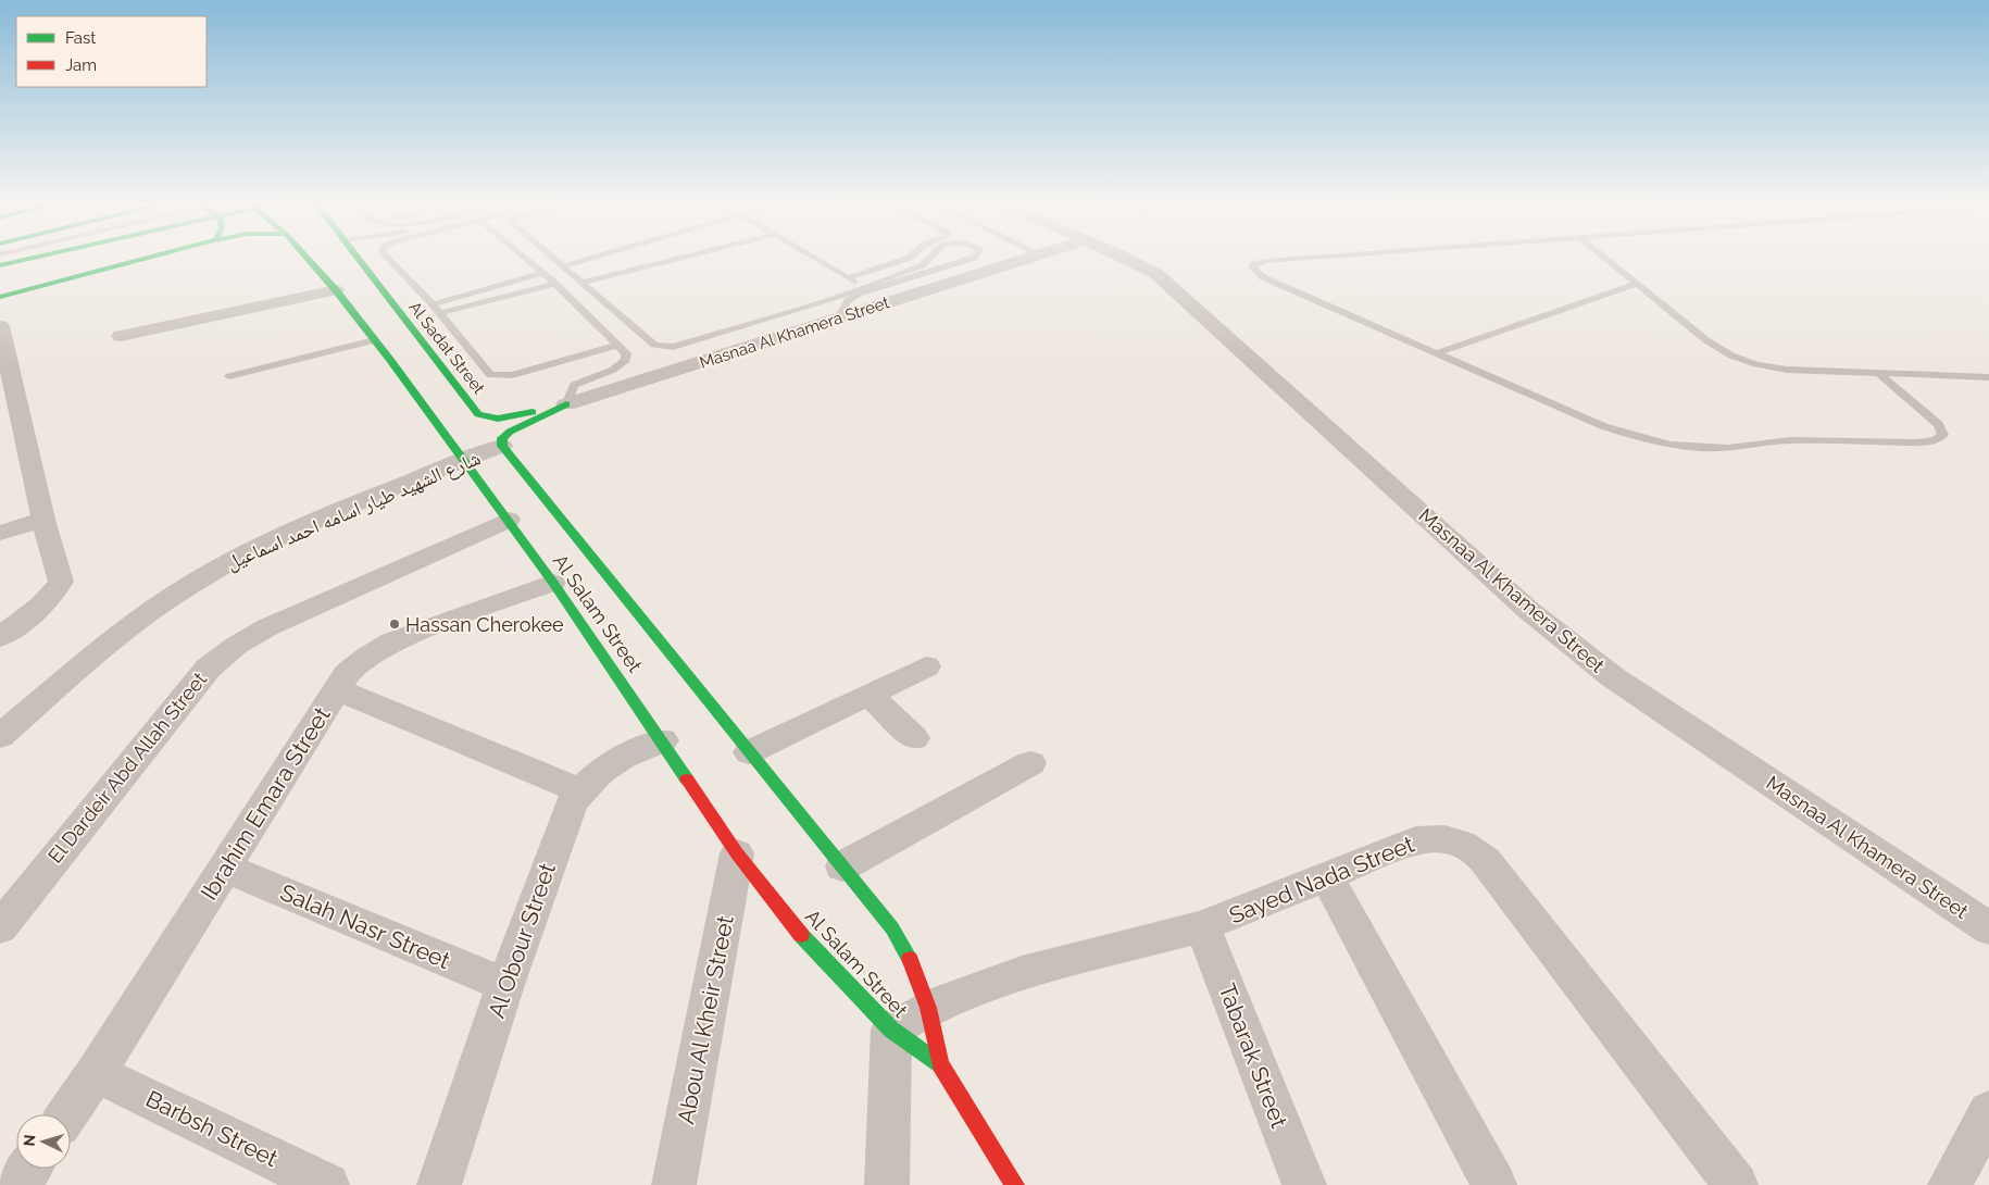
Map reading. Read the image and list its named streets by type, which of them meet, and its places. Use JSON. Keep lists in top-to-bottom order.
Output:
{
  "streets": {
    "main road": ["Al Sadat Street", "Al Salam Street"],
    "street": [
      "Masnaa Al Khamera Street",
      "شارع الشهيد طيار اسامه احمد اسماعيل",
      "El Dardeir Abd Allah Street",
      "Ibrahim Emara Street",
      "Sayed Nada Street",
      "Salah Nasr Street",
      "Al Obour Street",
      "Abou Al Kheir Street",
      "Tabarak Street",
      "Barbsh Street"
    ]
  },
  "crossings": [
    ["Masnaa Al Khamera Street", "Al Sadat Street"],
    ["شارع الشهيد طيار اسامه احمد اسماعيل", "Al Salam Street"],
    ["Al Salam Street", "El Dardeir Abd Allah Street"],
    ["Al Salam Street", "Ibrahim Emara Street"],
    ["Al Salam Street", "Sayed Nada Street"],
    ["Al Salam Street", "Al Obour Street"],
    ["Al Salam Street", "Abou Al Kheir Street"],
    ["Ibrahim Emara Street", "Salah Nasr Street"],
    ["Ibrahim Emara Street", "Barbsh Street"],
    ["Sayed Nada Street", "Tabarak Street"],
    ["Salah Nasr Street", "Al Obour Street"]
  ],
  "places": ["Hassan Cherokee"],
  "legend": ["Fast", "Jam"],
  "north": "left"
}
